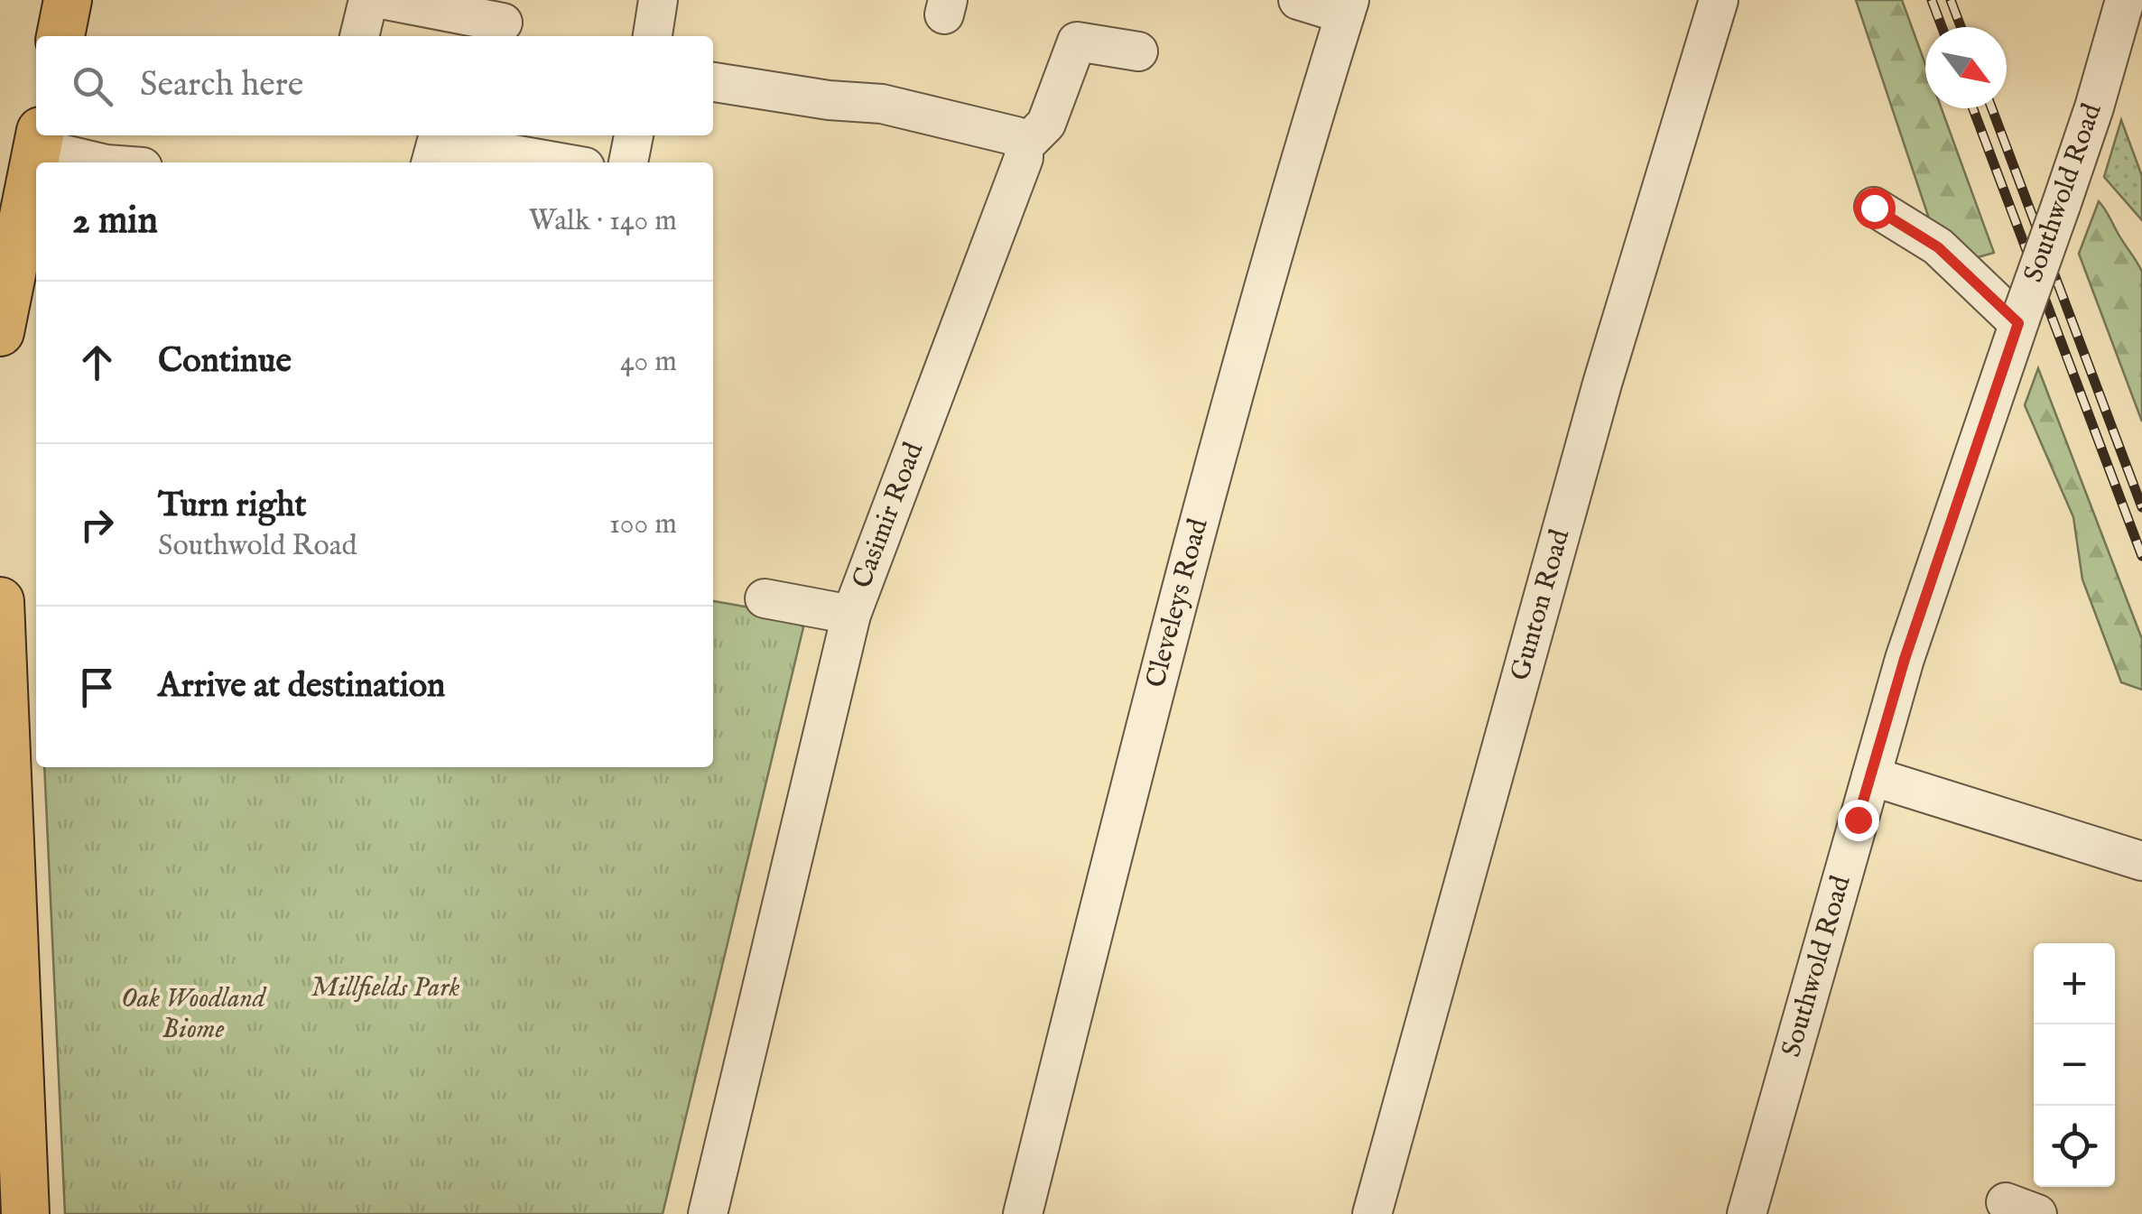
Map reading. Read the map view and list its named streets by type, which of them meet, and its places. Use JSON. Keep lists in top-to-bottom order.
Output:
{
  "streets": {
    "street": [
      "Southwold Road",
      "Casimir Road",
      "Cleveleys Road",
      "Gunton Road"
    ]
  },
  "parks": ["Millfields Park", "Oak Woodland Biome"],
  "north": "bottom right",
  "page": {
    "search": "Search here",
    "heading": ["2 min", "Walk · 140 m"],
    "list": [
      ["Continue", "40 m"],
      ["Turn right", "Southwold Road", "100 m"],
      "Arrive at destination"
    ],
    "map_buttons": ["+", "−"]
  }
}
